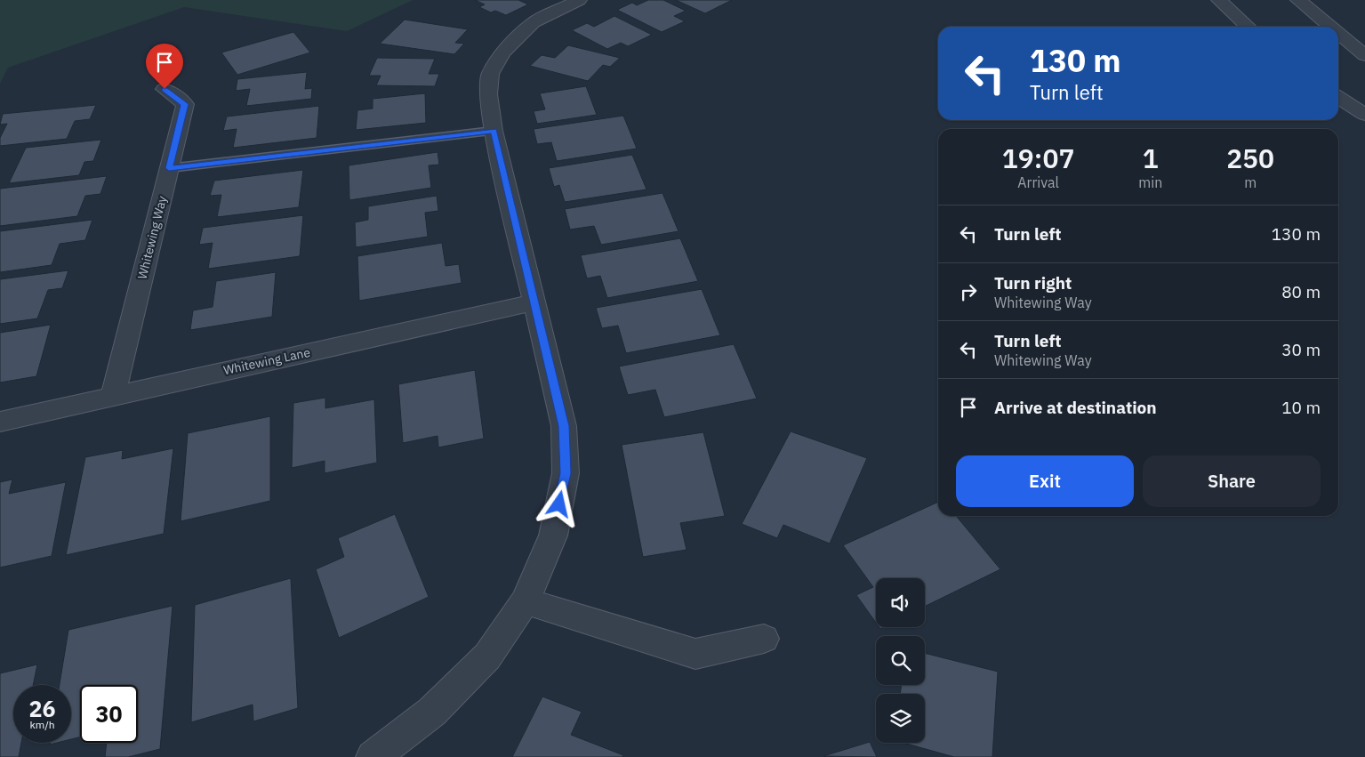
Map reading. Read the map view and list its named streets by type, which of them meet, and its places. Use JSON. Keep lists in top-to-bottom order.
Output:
{
  "streets": {
    "street": ["Whitewing Way", "Whitewing Lane"]
  },
  "crossings": [
    ["Whitewing Way", "Whitewing Lane"]
  ],
  "page": {
    "turn": ["130 m", "Turn left"],
    "eta": [
      "19:07",
      "Arrival",
      "1",
      "min",
      "250",
      "m"
    ],
    "list": [
      {
        "name": "Turn left",
        "value": "130 m"
      },
      {
        "name": "Turn right",
        "note": "Whitewing Way",
        "value": "80 m"
      },
      {
        "name": "Turn left",
        "note": "Whitewing Way",
        "value": "30 m"
      },
      {
        "name": "Arrive at destination",
        "value": "10 m"
      }
    ],
    "buttons": ["Exit", "Share"],
    "speed": "26 km/h",
    "limit": "30"
  }
}
